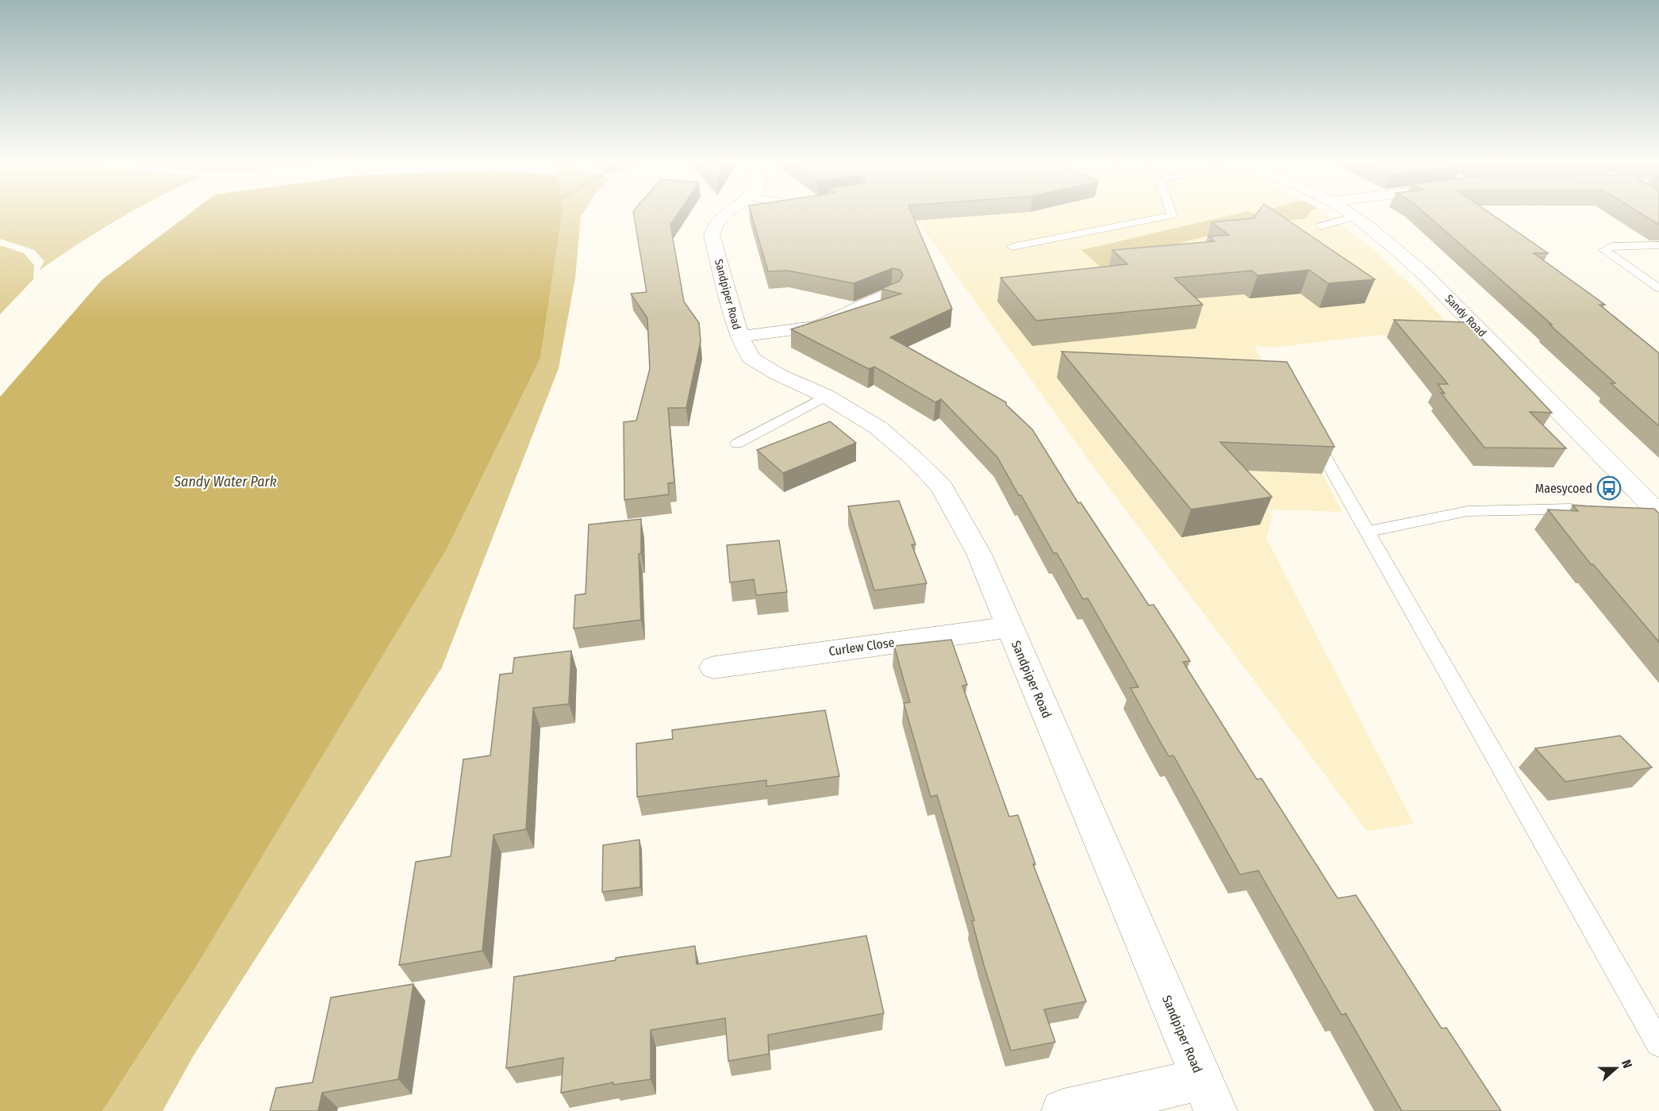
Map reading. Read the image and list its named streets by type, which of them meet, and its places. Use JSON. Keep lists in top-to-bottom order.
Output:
{
  "streets": {
    "street": ["Sandpiper Road", "Sandy Road", "Curlew Close"]
  },
  "crossings": [
    ["Sandpiper Road", "Curlew Close"]
  ],
  "water": ["Sandy Water Park"],
  "places": {
    "bus stop": ["Maesycoed"]
  },
  "north": "right"
}
